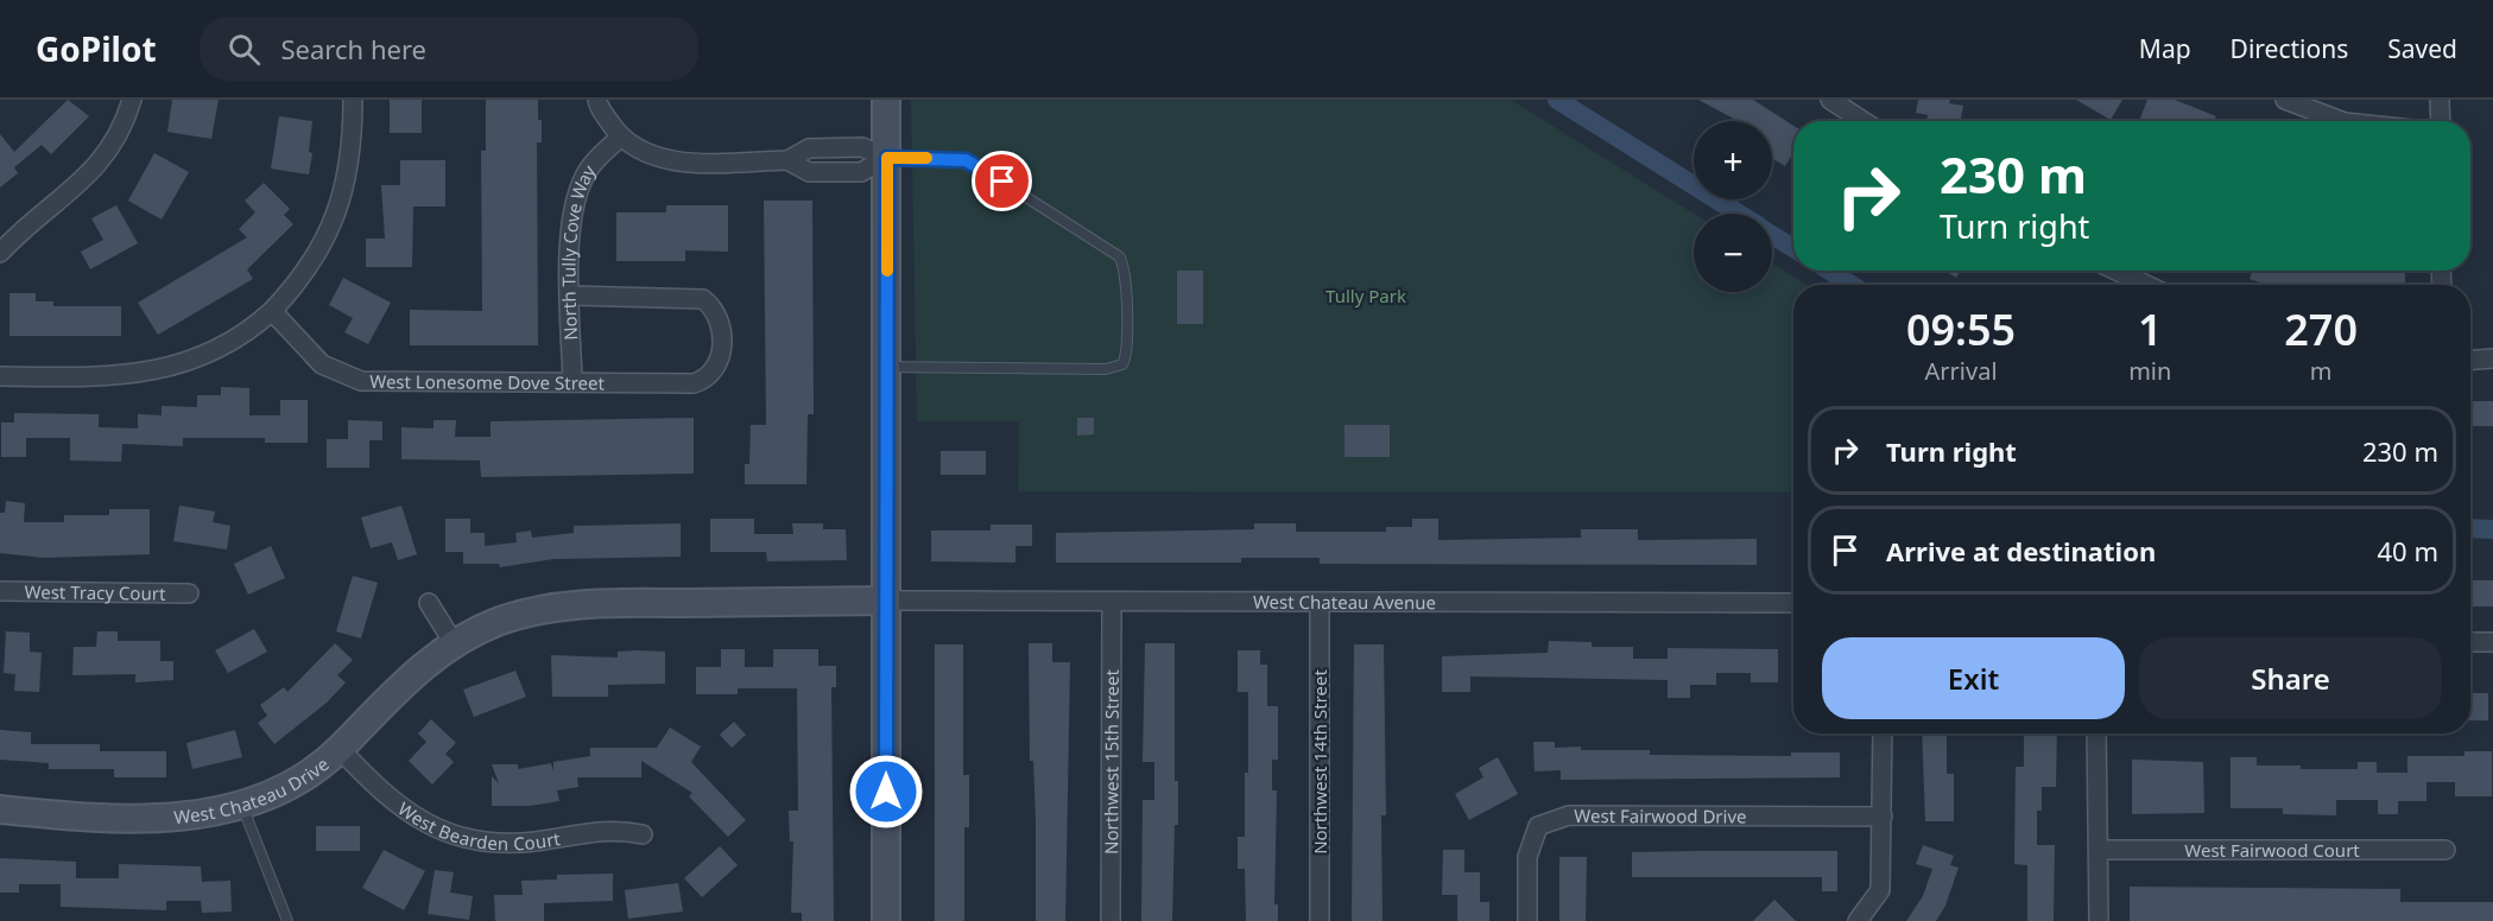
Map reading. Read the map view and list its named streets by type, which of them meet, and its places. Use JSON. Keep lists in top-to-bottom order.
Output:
{
  "streets": {
    "street": [
      "North Tully Cove Way",
      "West Lonesome Dove Street",
      "West Tracy Court",
      "West Chateau Avenue",
      "Northwest 15th Street",
      "Northwest 14th Street",
      "West Chateau Drive",
      "West Fairwood Drive",
      "West Bearden Court",
      "West Fairwood Court"
    ]
  },
  "crossings": [
    ["North Tully Cove Way", "West Lonesome Dove Street"],
    ["West Chateau Avenue", "Northwest 15th Street"],
    ["West Chateau Avenue", "Northwest 14th Street"],
    ["West Chateau Avenue", "West Chateau Drive"],
    ["West Chateau Drive", "West Bearden Court"]
  ],
  "parks": ["Tully Park"],
  "page": {
    "header": "GoPilot",
    "search": "Search here",
    "nav": ["Map", "Directions", "Saved"],
    "map_buttons": ["+", "−"],
    "turn": ["230 m", "Turn right"],
    "eta": [
      "09:55",
      "Arrival",
      "1",
      "min",
      "270",
      "m"
    ],
    "list": [
      {
        "name": "Turn right",
        "value": "230 m"
      },
      {
        "name": "Arrive at destination",
        "value": "40 m"
      }
    ],
    "buttons": ["Exit", "Share"]
  }
}
